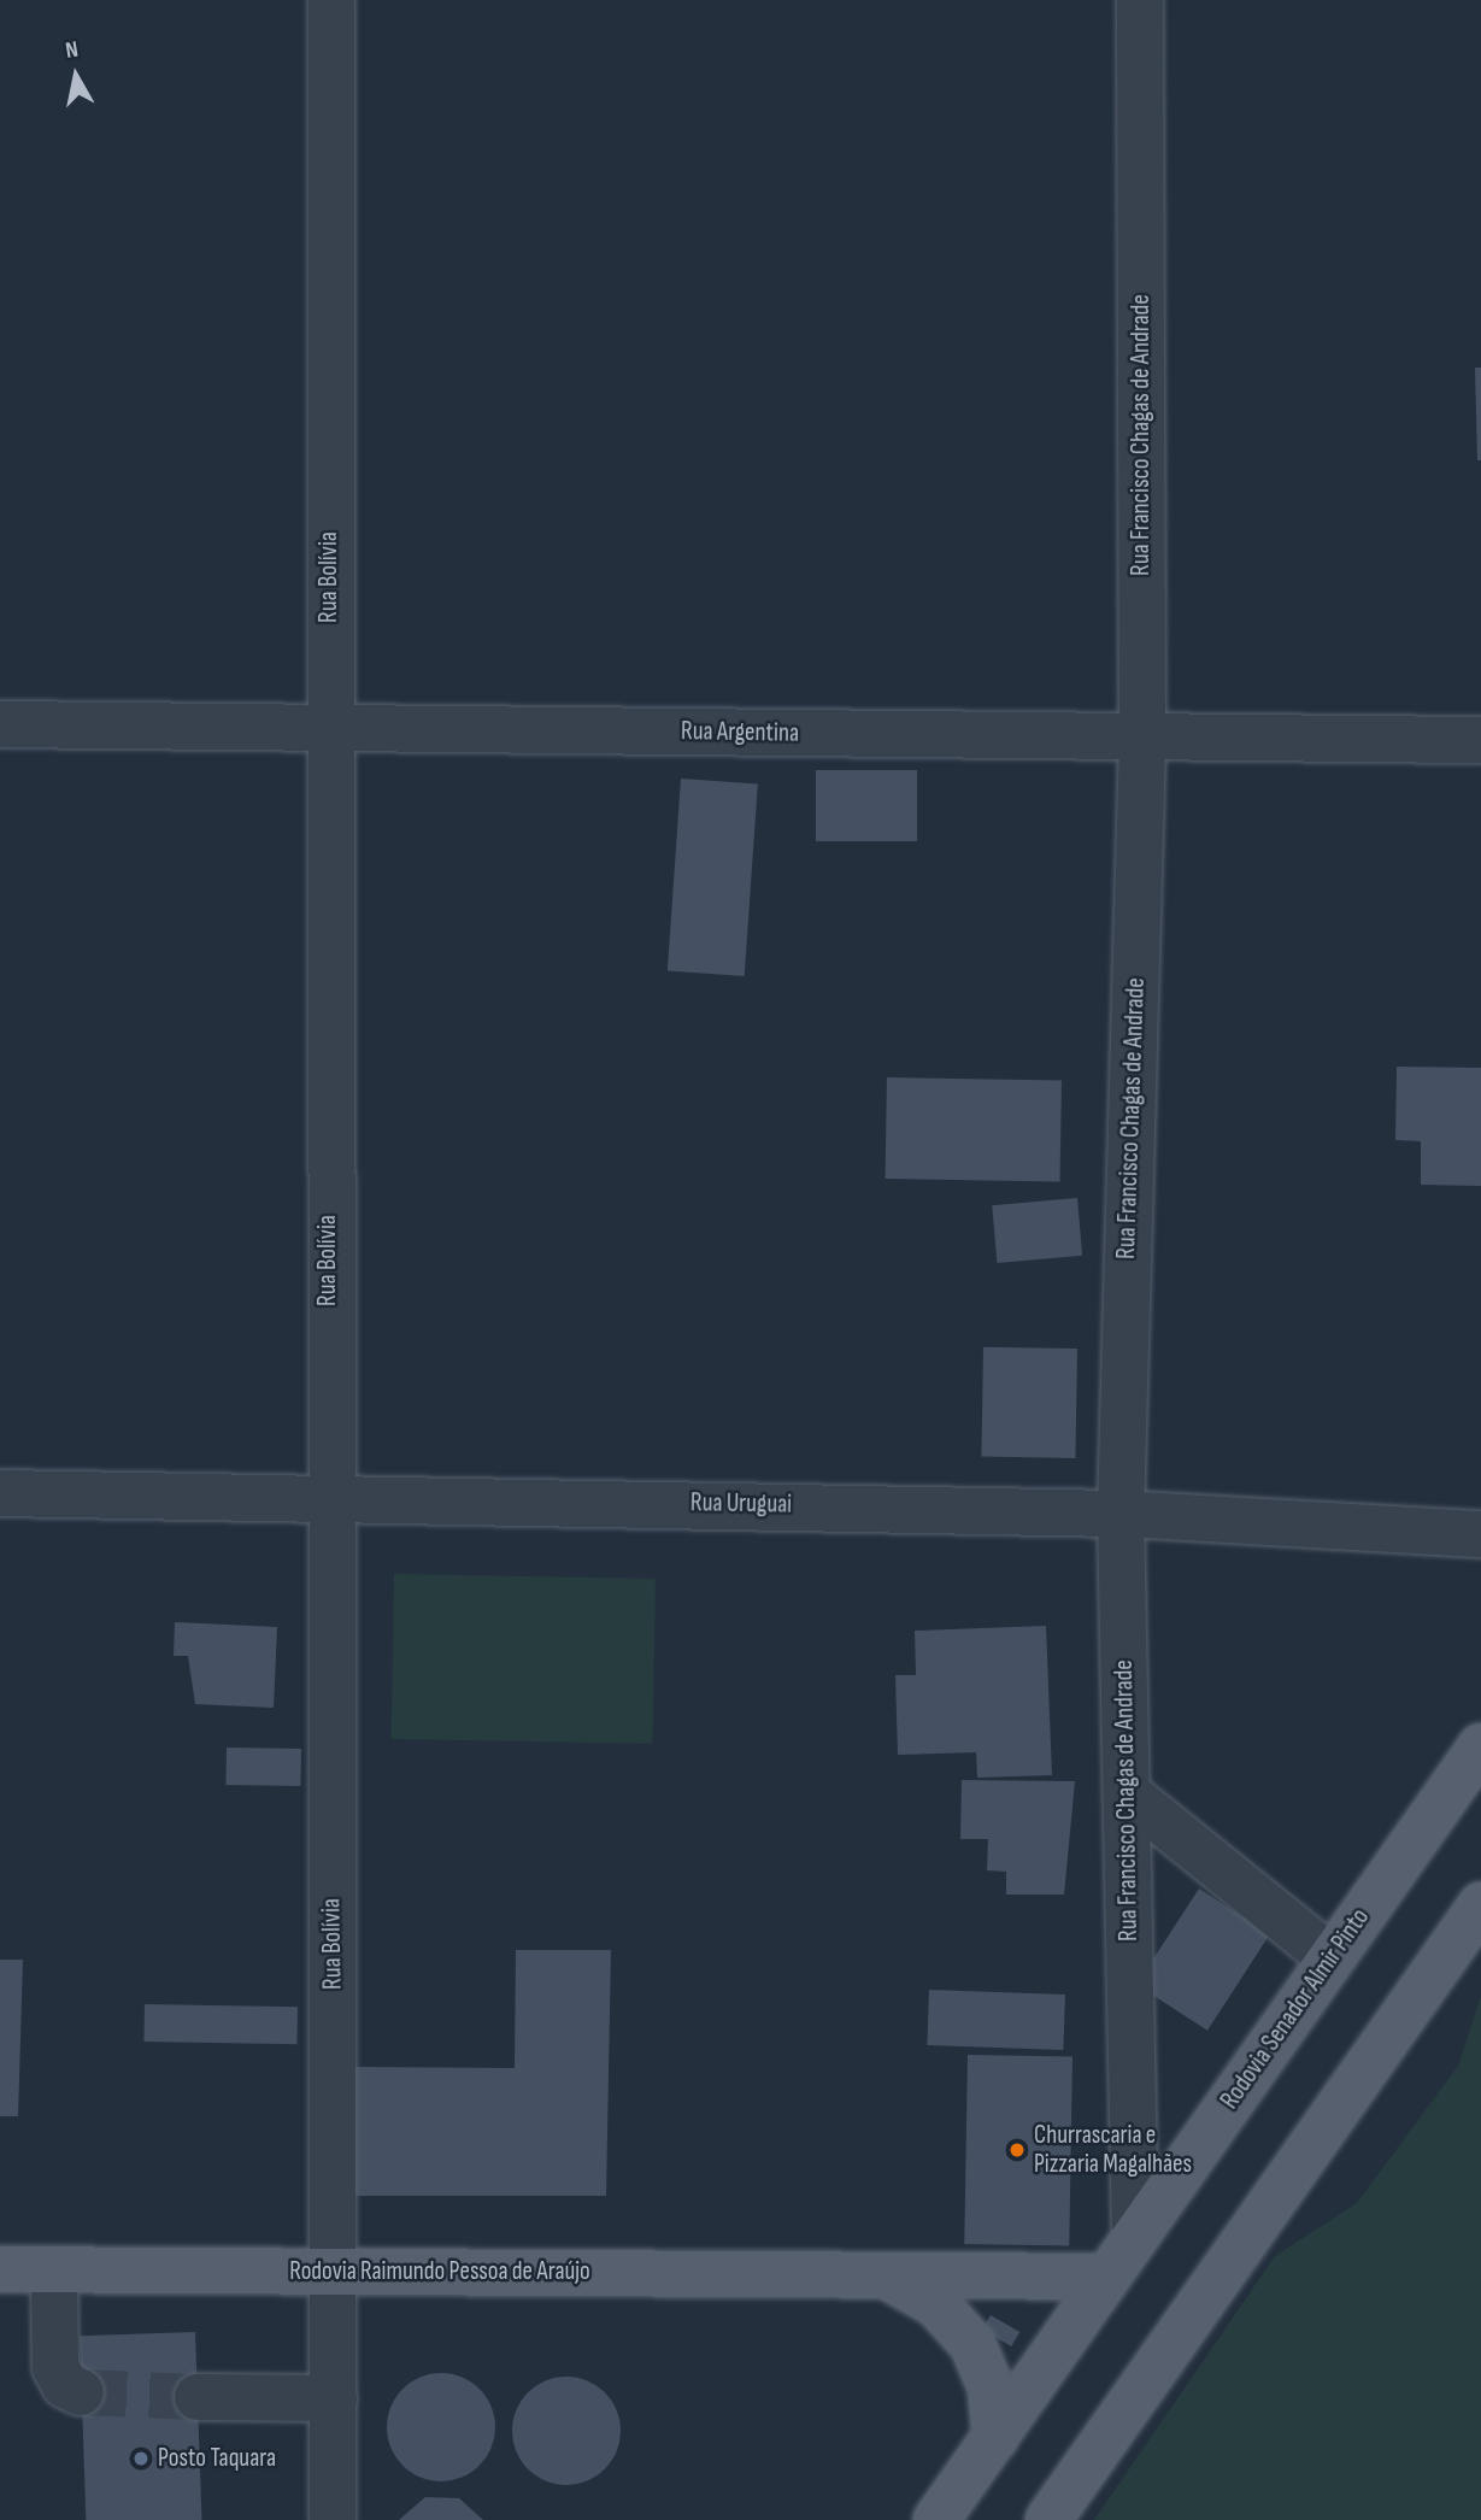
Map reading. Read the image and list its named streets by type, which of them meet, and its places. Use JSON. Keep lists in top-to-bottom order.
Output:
{
  "streets": {
    "main road": ["Rodovia Senador Almir Pinto", "Rodovia Raimundo Pessoa de Araújo"],
    "street": [
      "Rua Francisco Chagas de Andrade",
      "Rua Bolívia",
      "Rua Argentina",
      "Rua Uruguai"
    ]
  },
  "crossings": [
    ["Rua Francisco Chagas de Andrade", "Rua Argentina"],
    ["Rua Francisco Chagas de Andrade", "Rua Uruguai"],
    ["Rua Francisco Chagas de Andrade", "Rodovia Senador Almir Pinto"],
    ["Rua Bolívia", "Rua Argentina"],
    ["Rua Bolívia", "Rua Uruguai"],
    ["Rua Bolívia", "Rodovia Raimundo Pessoa de Araújo"],
    ["Rodovia Senador Almir Pinto", "Rodovia Raimundo Pessoa de Araújo"]
  ],
  "places": ["Churrascaria e Pizzaria Magalhães", "Posto Taquara"],
  "north": "top"
}
